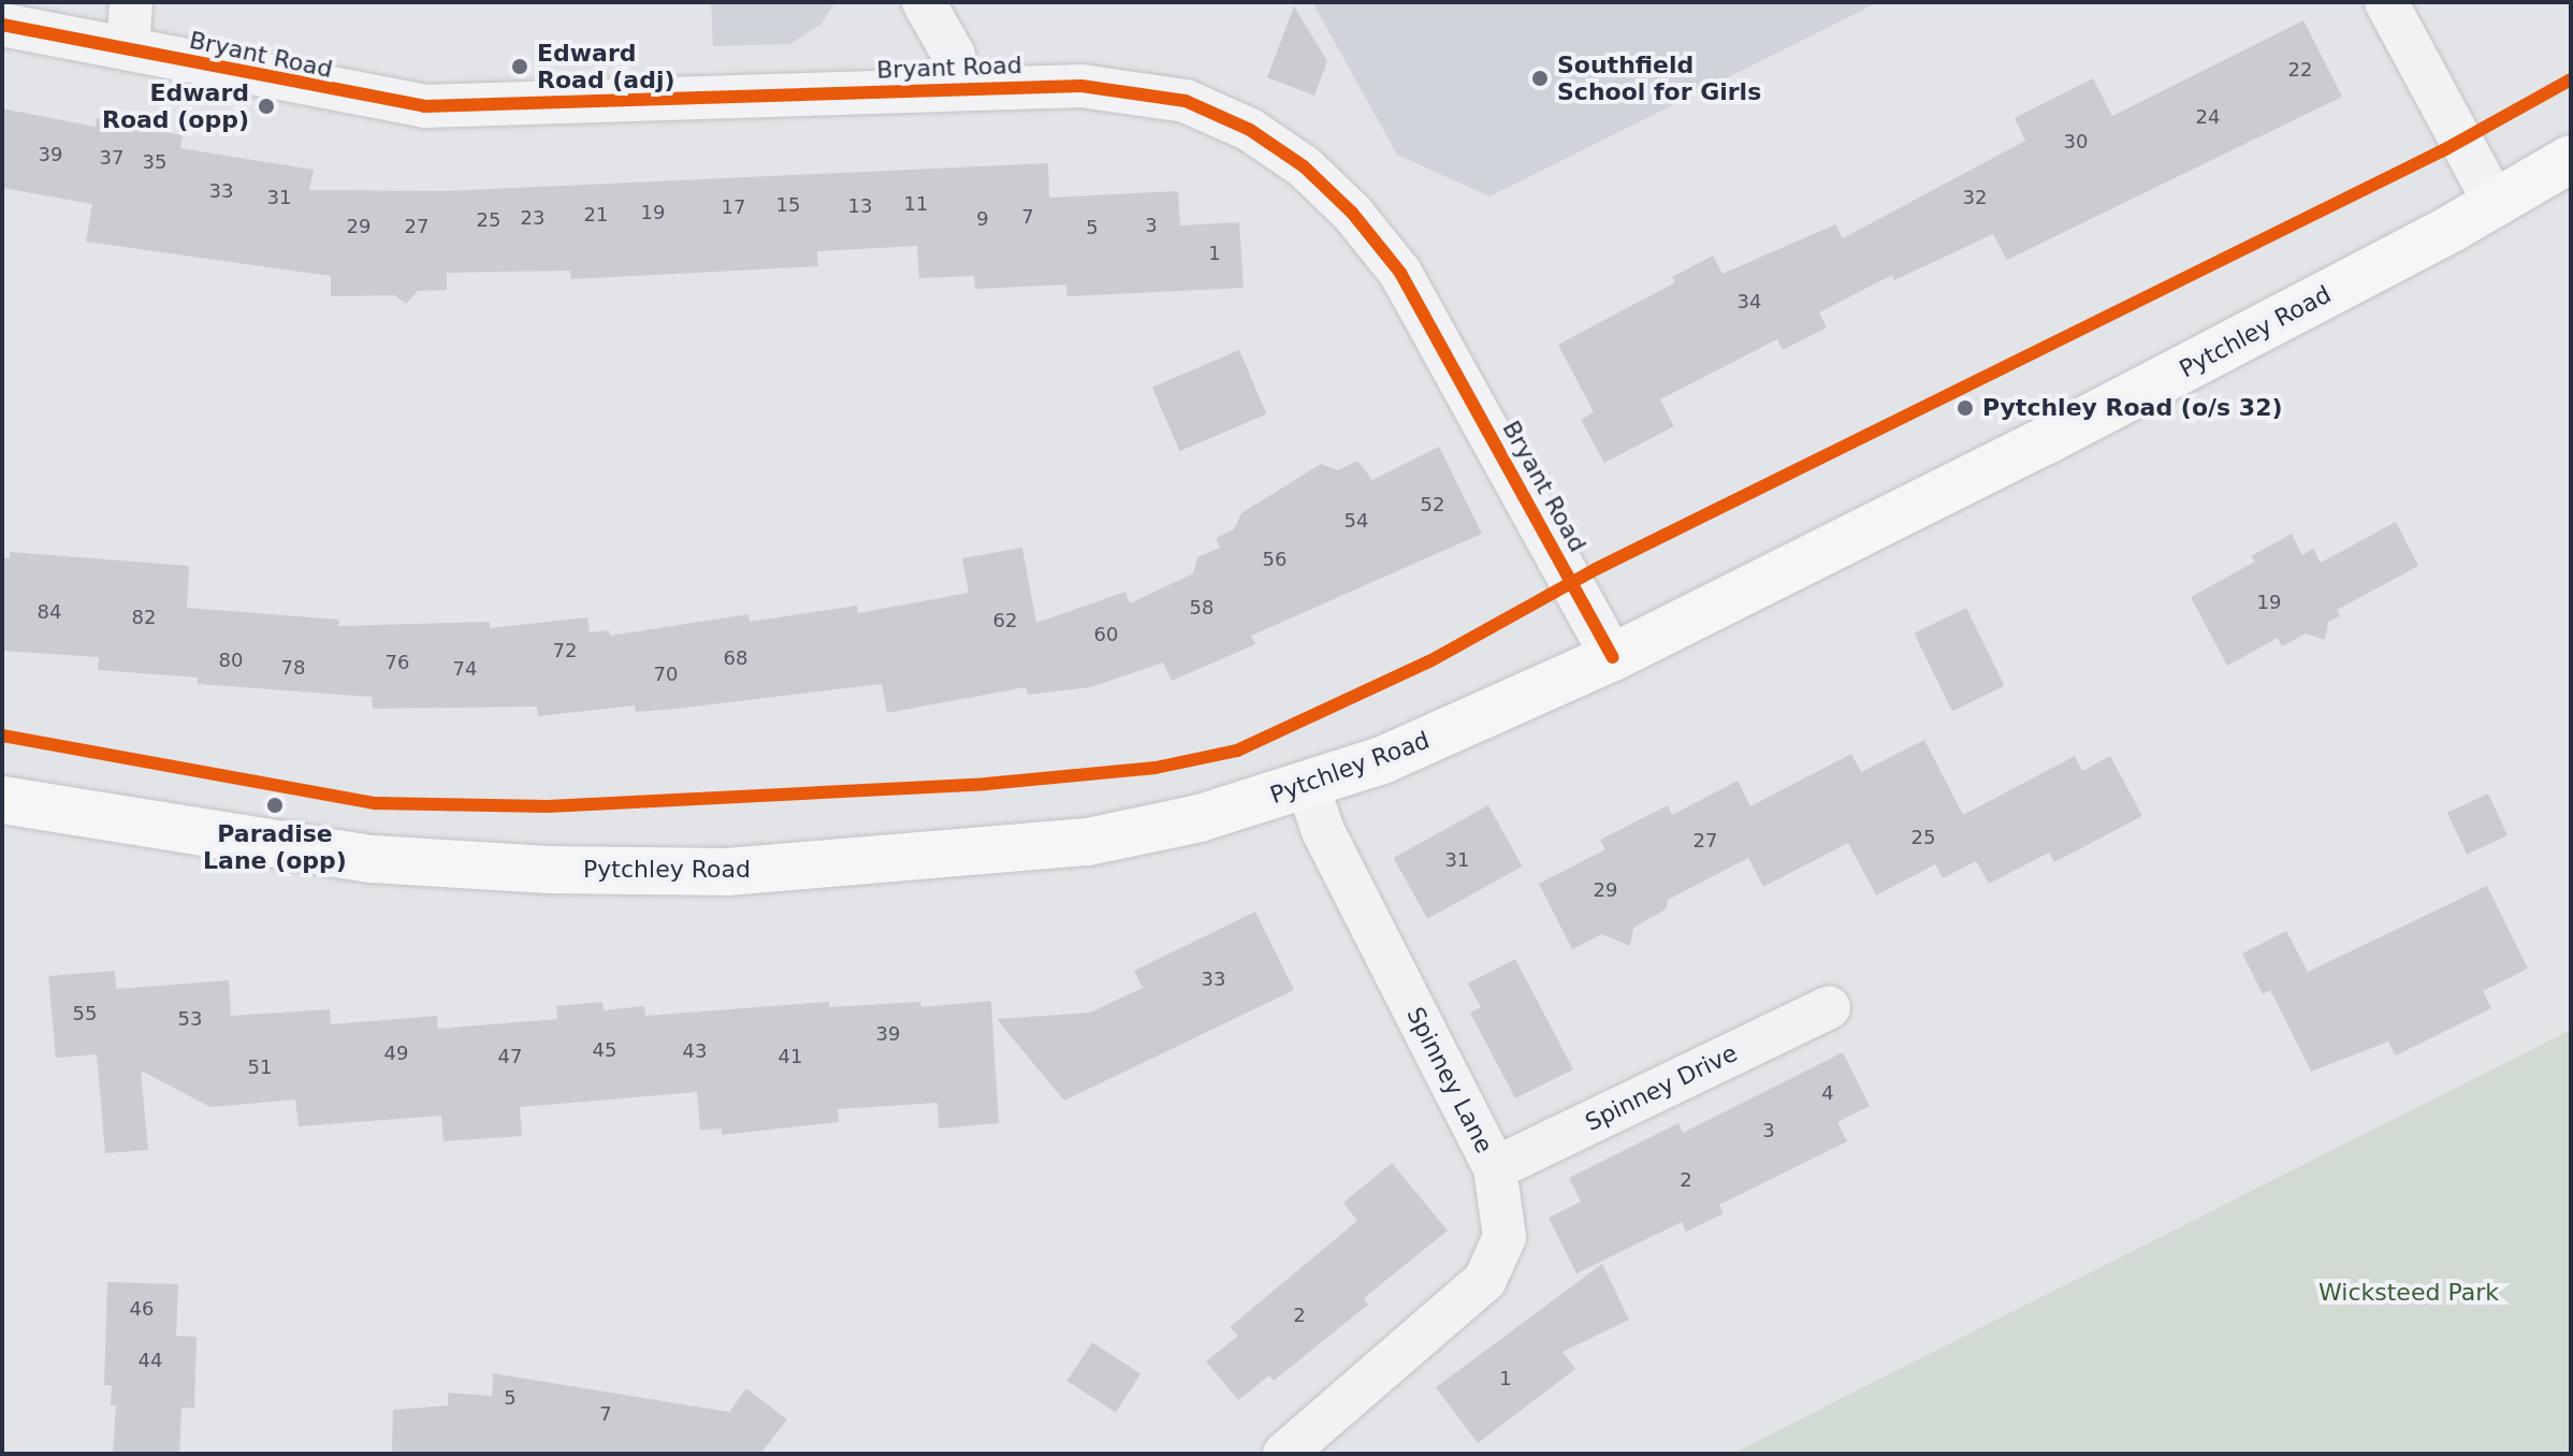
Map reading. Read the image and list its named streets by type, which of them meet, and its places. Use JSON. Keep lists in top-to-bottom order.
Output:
{
  "streets": {
    "main road": ["Pytchley Road"],
    "street": ["Bryant Road", "Spinney Lane", "Spinney Drive"]
  },
  "crossings": [
    ["Bryant Road", "Pytchley Road"],
    ["Pytchley Road", "Spinney Lane"],
    ["Spinney Lane", "Spinney Drive"]
  ],
  "parks": ["Wicksteed Park"],
  "places": [
    "Edward Road (adj)",
    "Southfield School for Girls",
    "Edward Road (opp)",
    "Pytchley Road (o/s 32)",
    "Paradise Lane (opp)"
  ],
  "house_numbers": [
    "22",
    "24",
    "30",
    "39",
    "37",
    "35",
    "33",
    "31",
    "32",
    "11",
    "15",
    "13",
    "17",
    "19",
    "21",
    "7",
    "23",
    "9",
    "25",
    "3",
    "29",
    "27",
    "5",
    "1",
    "34",
    "52",
    "54",
    "56",
    "19",
    "58",
    "84",
    "82",
    "62",
    "60",
    "72",
    "68",
    "80",
    "76",
    "78",
    "74",
    "70",
    "25",
    "27",
    "31",
    "29",
    "33",
    "55",
    "53",
    "39",
    "45",
    "43",
    "49",
    "47",
    "41",
    "51",
    "4",
    "3",
    "2",
    "46",
    "2",
    "44",
    "1",
    "5",
    "7"
  ]
}
